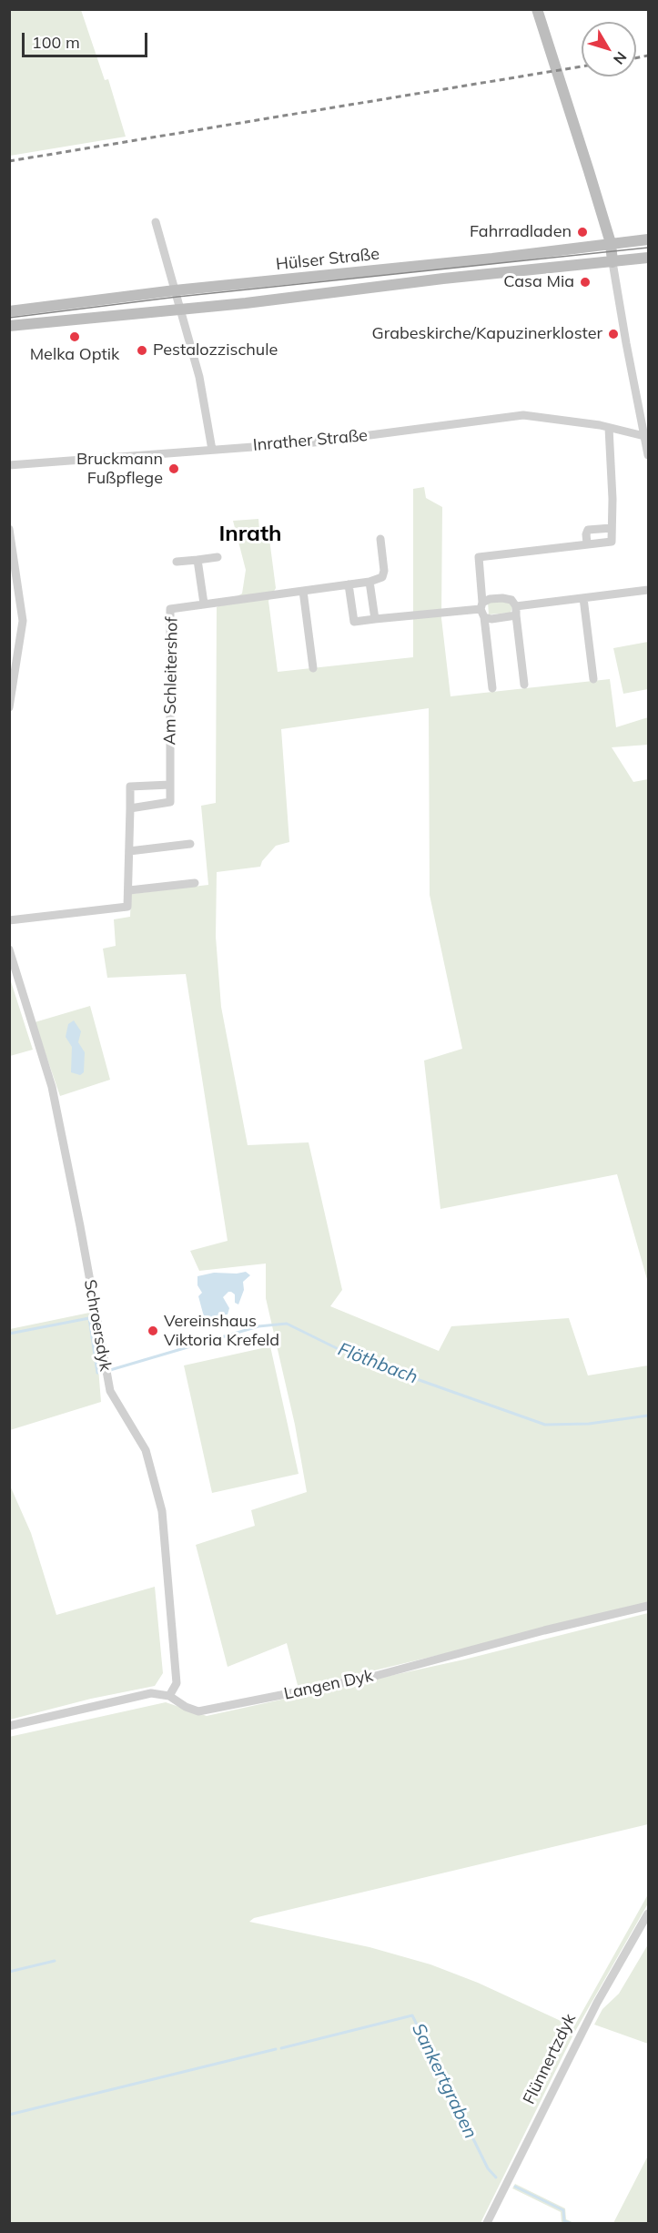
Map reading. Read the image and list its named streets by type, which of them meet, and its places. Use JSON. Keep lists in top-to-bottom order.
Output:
{
  "streets": {
    "street": [
      "Hülser Straße",
      "Inrather Straße",
      "Am Schleitershof",
      "Schroersdyk",
      "Langen Dyk",
      "Flünnertzdyk"
    ]
  },
  "crossings": [
    ["Schroersdyk", "Langen Dyk"]
  ],
  "districts": ["Inrath"],
  "water": ["Flöthbach", "Sankertgraben"],
  "places": [
    "Fahrradladen",
    "Casa Mia",
    "Grabeskirche/Kapuzinerkloster",
    "Melka Optik",
    "Pestalozzischule",
    "Bruckmann Fußpflege",
    "Vereinshaus Viktoria Krefeld"
  ],
  "scale_bar": "100 m",
  "north": "bottom right"
}
